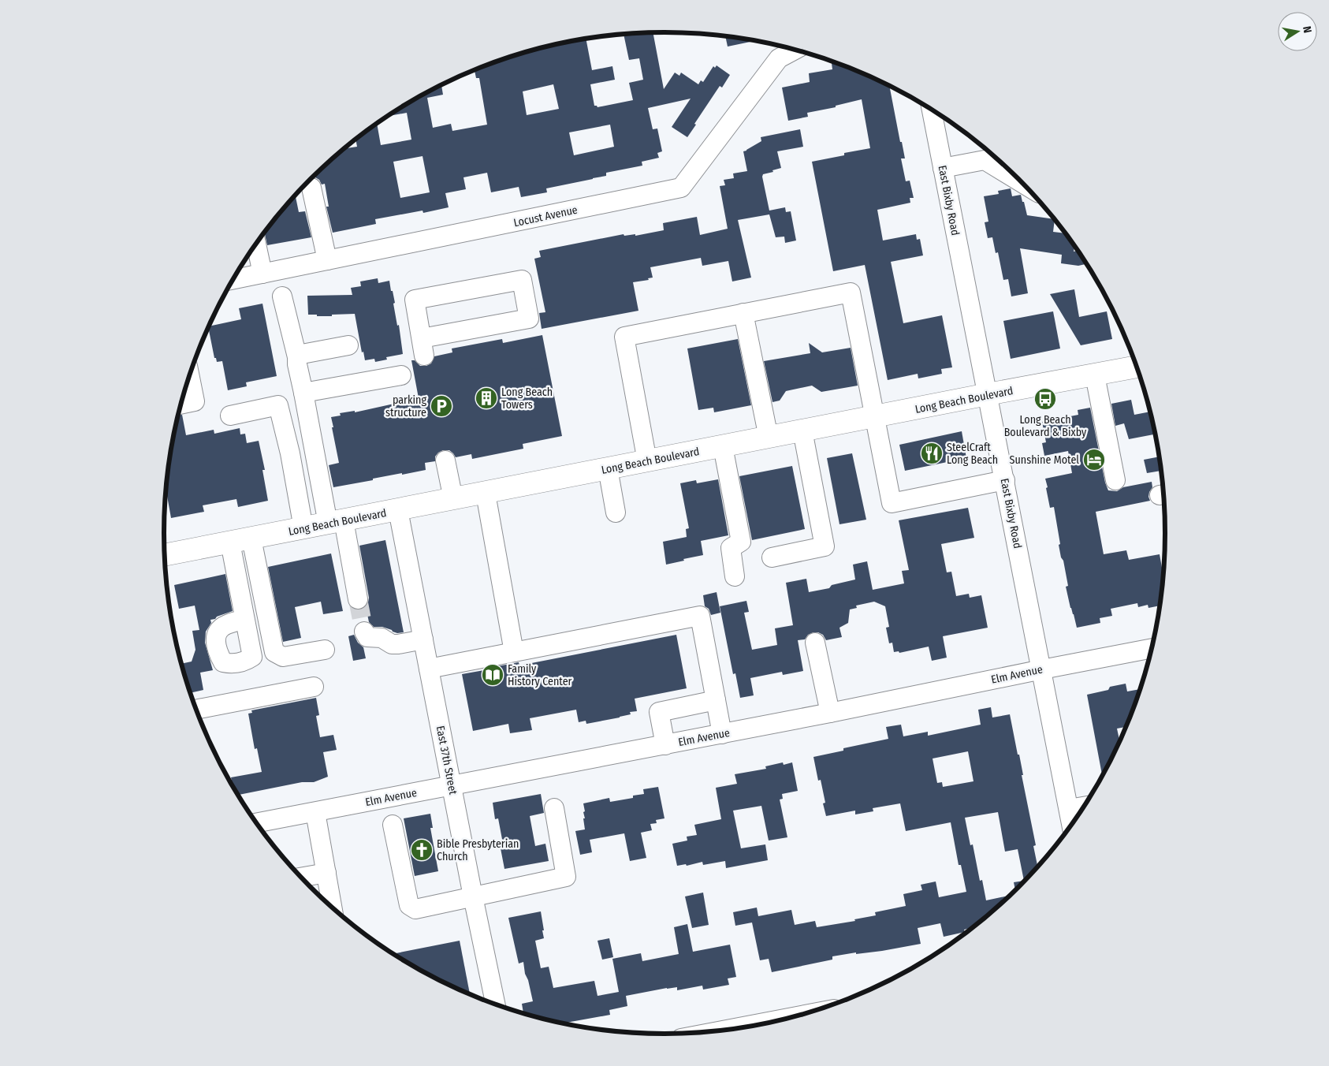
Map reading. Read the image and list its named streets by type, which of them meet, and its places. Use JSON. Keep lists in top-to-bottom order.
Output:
{
  "streets": {
    "main road": ["Long Beach Boulevard"],
    "street": [
      "East Bixby Road",
      "Locust Avenue",
      "Elm Avenue",
      "East 37th Street"
    ]
  },
  "crossings": [
    ["East Bixby Road", "Long Beach Boulevard"],
    ["East Bixby Road", "Elm Avenue"],
    ["Long Beach Boulevard", "East 37th Street"],
    ["Elm Avenue", "East 37th Street"]
  ],
  "places": {
    "building": ["Long Beach Towers"],
    "bus stop": ["Long Beach Boulevard & Bixby"],
    "parking": ["parking structure"],
    "restaurant": ["SteelCraft Long Beach"],
    "hotel": ["Sunshine Motel"],
    "library": ["Family History Center"],
    "church": ["Bible Presbyterian Church"]
  },
  "north": "right"
}
